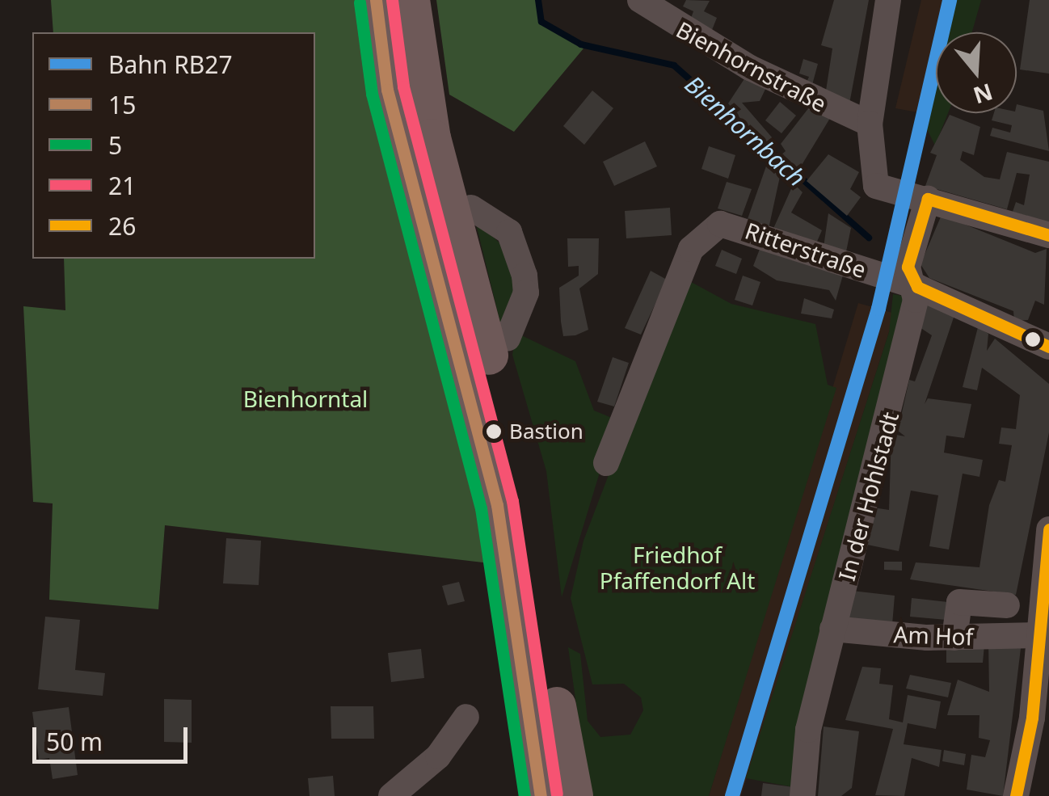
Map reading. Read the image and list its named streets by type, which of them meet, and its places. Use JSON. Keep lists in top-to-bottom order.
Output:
{
  "streets": {
    "street": [
      "Bienhornstraße",
      "Ritterstraße",
      "In der Hohlstadt",
      "Am Hof"
    ]
  },
  "crossings": [
    ["Ritterstraße", "In der Hohlstadt"],
    ["In der Hohlstadt", "Am Hof"]
  ],
  "water": ["Bienhornbach"],
  "parks": ["Bienhorntal", "Friedhof Pfaffendorf Alt"],
  "places": ["Bastion"],
  "lines": [
    "rail line RB27",
    "transit line 15",
    "transit line 21",
    "transit line 5",
    "transit line 26"
  ],
  "legend": [
    "Bahn RB27",
    "15",
    "5",
    "21",
    "26"
  ],
  "scale_bar": "50 m",
  "north": "bottom"
}
